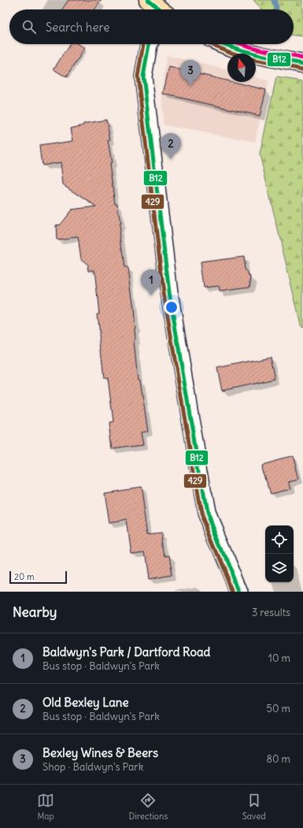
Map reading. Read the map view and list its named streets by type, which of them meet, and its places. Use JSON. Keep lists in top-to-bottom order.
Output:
{
  "lines": ["transit line B12", "transit line 429"],
  "scale_bar": "20 m",
  "north": "top",
  "page": {
    "search": "Search here",
    "pins": ["3", "2", "1"],
    "scale": "20 m",
    "heading": ["Nearby", "3 results"],
    "list": [
      {
        "mark": "1",
        "name": "Baldwyn's Park / Dartford Road",
        "note": "Bus stop · Baldwyn's Park",
        "value": "10 m"
      },
      {
        "mark": "2",
        "name": "Old Bexley Lane",
        "note": "Bus stop · Baldwyn's Park",
        "value": "50 m"
      },
      {
        "mark": "3",
        "name": "Bexley Wines & Beers",
        "note": "Shop · Baldwyn's Park",
        "value": "80 m"
      }
    ],
    "nav": ["Map", "Directions", "Saved"]
  }
}
